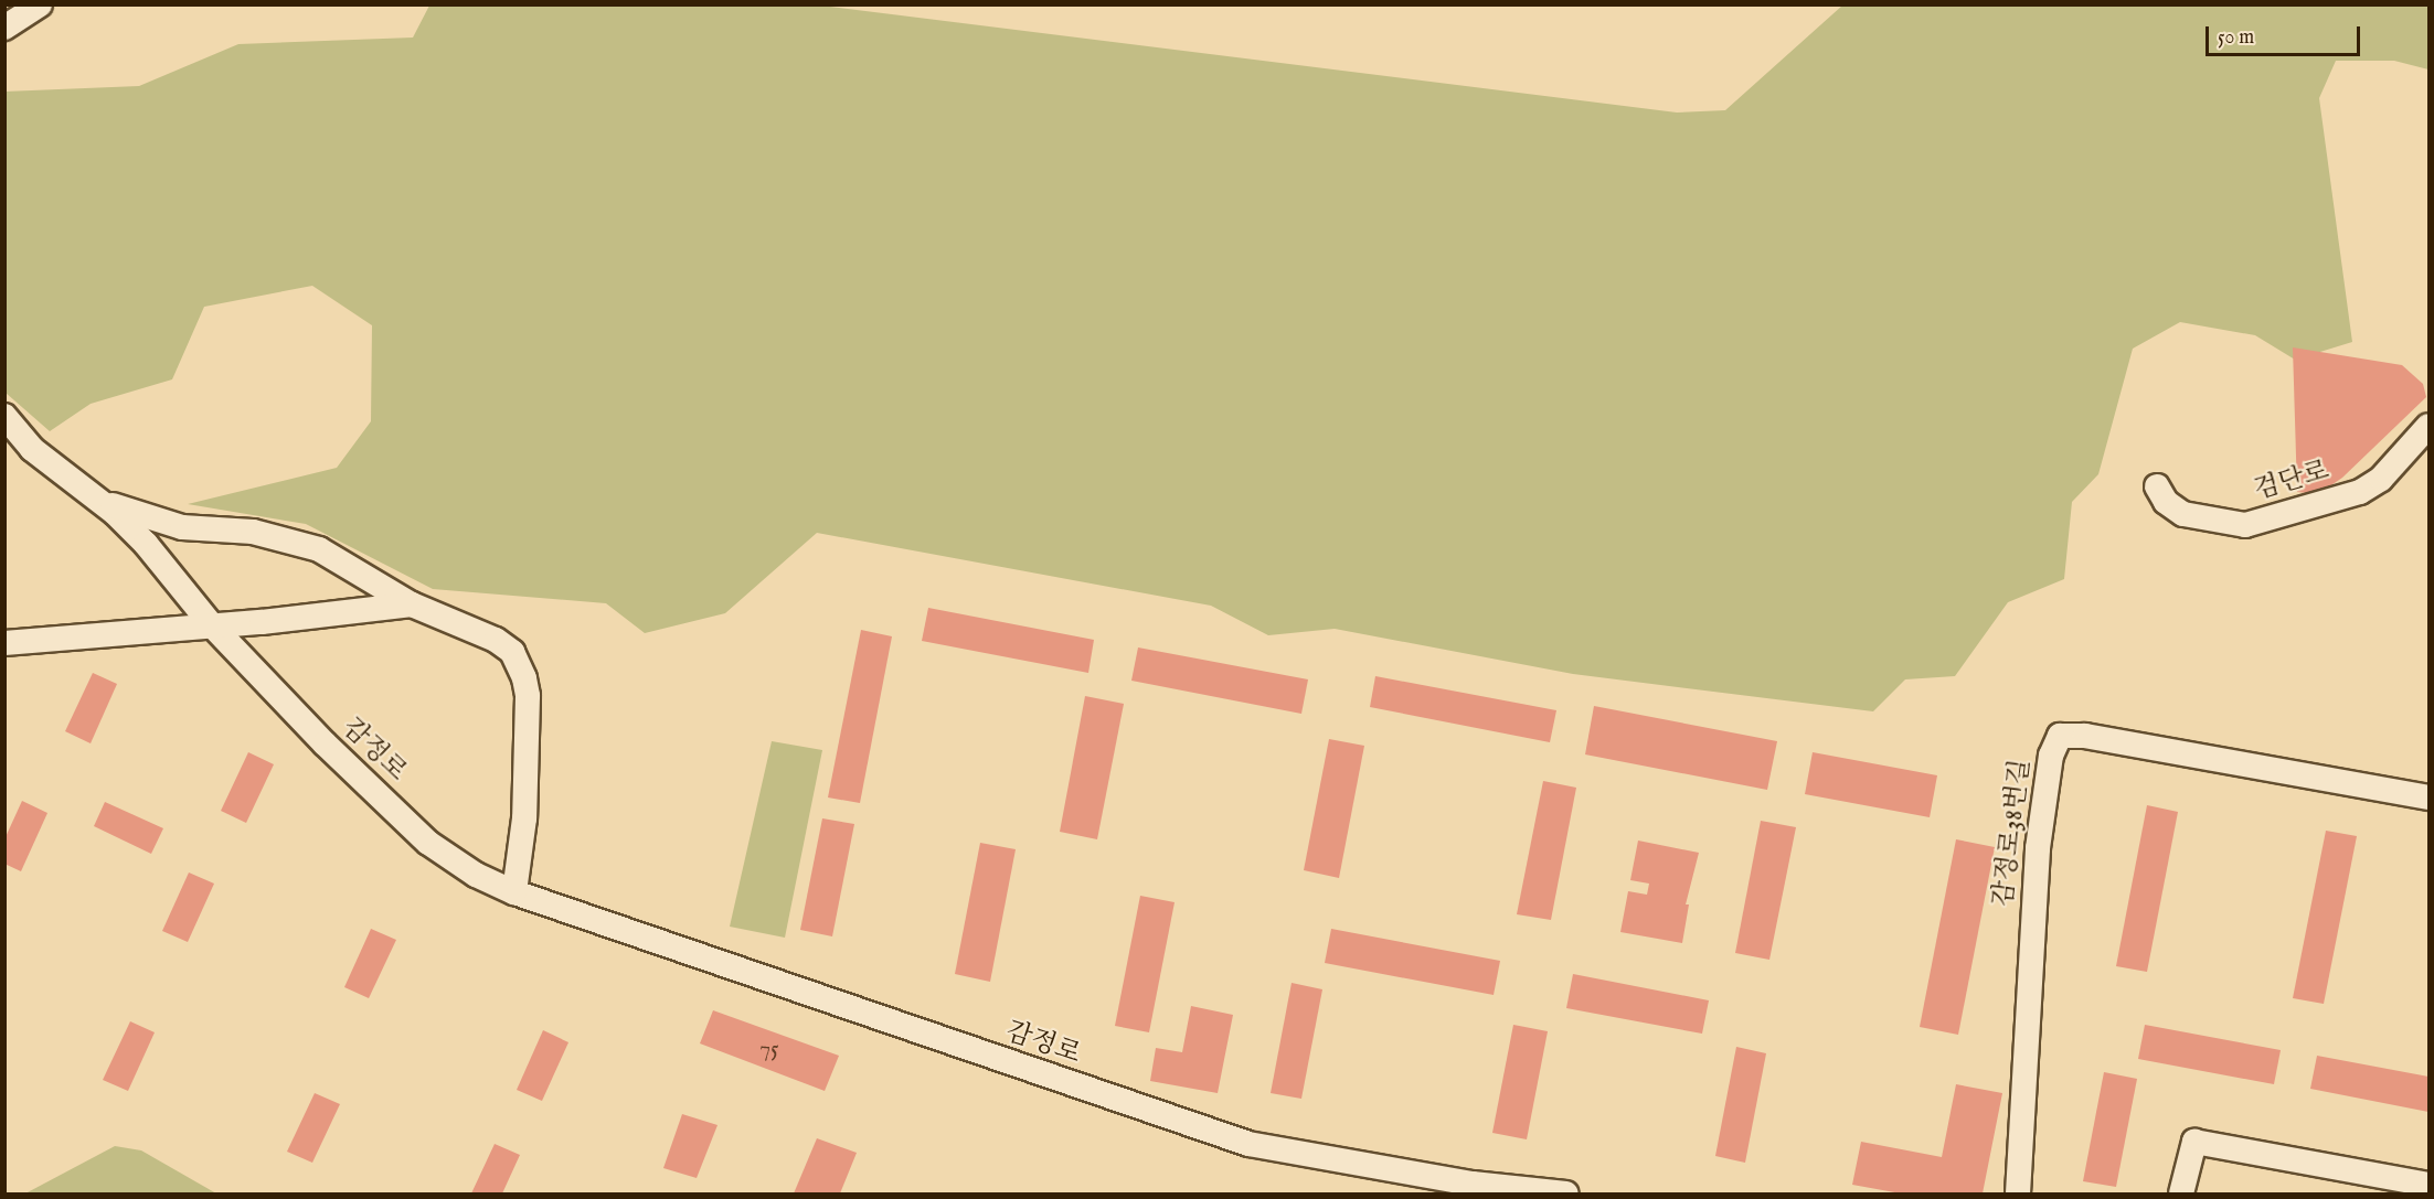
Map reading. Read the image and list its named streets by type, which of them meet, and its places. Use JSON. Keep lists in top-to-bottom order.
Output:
{
  "streets": {
    "street": ["검단로", "감정로", "감정로38번길"]
  },
  "house_numbers": ["75"],
  "scale_bar": "50 m"
}
